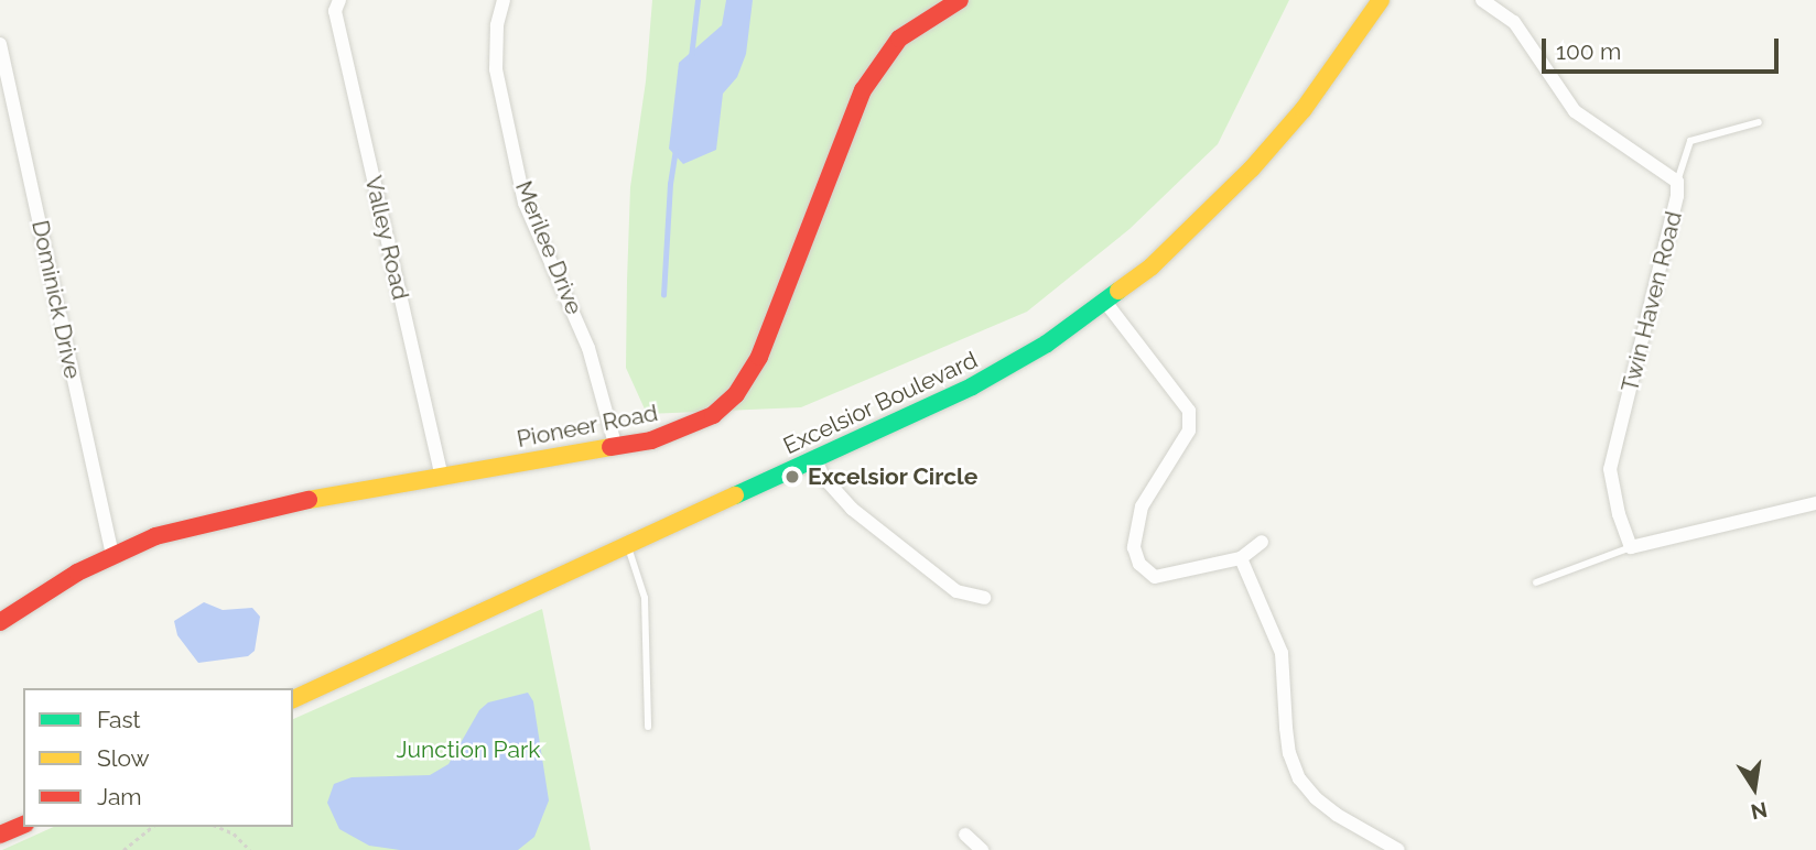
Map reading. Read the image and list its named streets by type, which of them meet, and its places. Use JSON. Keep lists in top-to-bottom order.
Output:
{
  "streets": {
    "main road": ["Excelsior Boulevard", "Pioneer Road"],
    "street": [
      "Valley Road",
      "Merilee Drive",
      "Dominick Drive",
      "Twin Haven Road"
    ]
  },
  "crossings": [
    ["Valley Road", "Pioneer Road"],
    ["Merilee Drive", "Pioneer Road"],
    ["Dominick Drive", "Pioneer Road"]
  ],
  "parks": ["Junction Park"],
  "places": ["Excelsior Circle"],
  "legend": ["Fast", "Slow", "Jam"],
  "scale_bar": "100 m",
  "north": "bottom"
}
